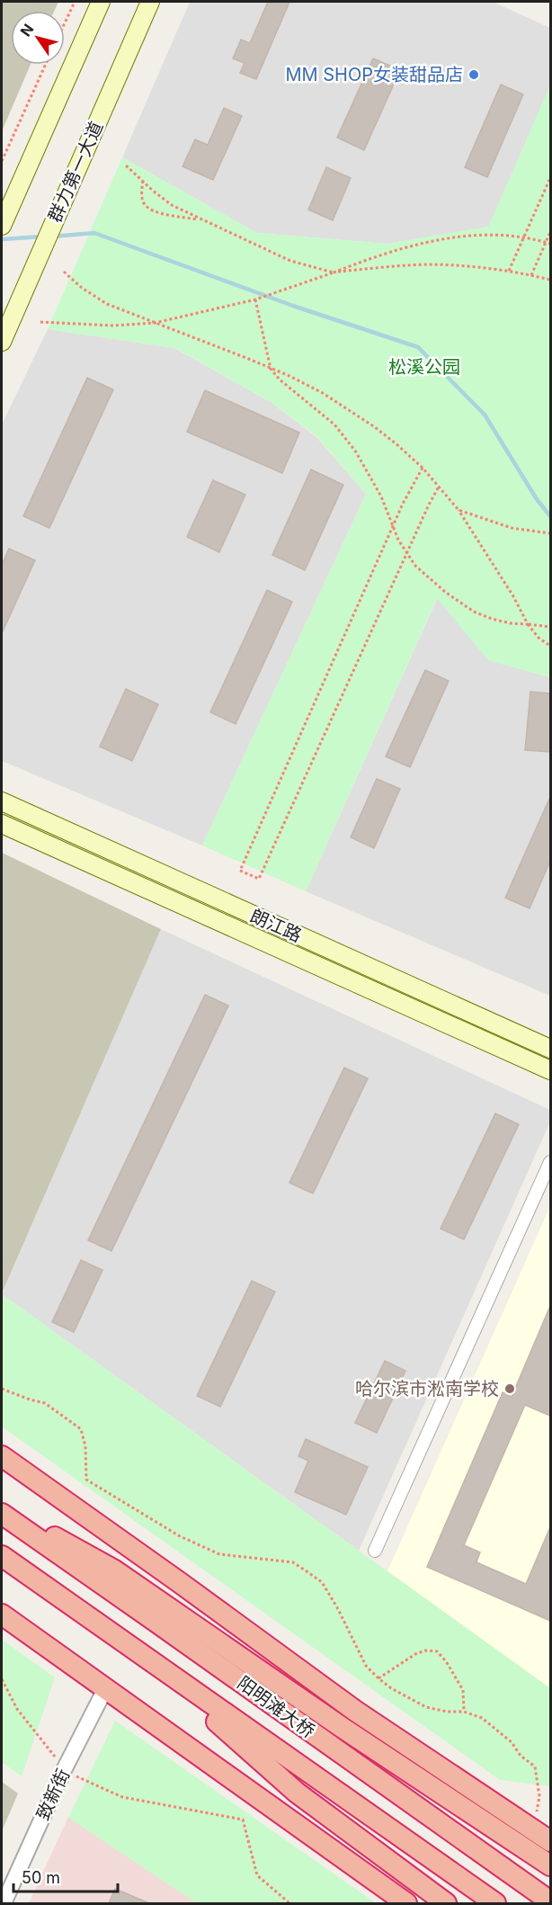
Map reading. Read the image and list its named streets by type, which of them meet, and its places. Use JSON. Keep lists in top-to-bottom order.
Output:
{
  "streets": {
    "highway": ["阳明滩大桥"],
    "main road": ["群力第一大道", "朗江路"],
    "street": ["致新街"]
  },
  "parks": ["松溪公园"],
  "places": ["MM SHOP女装甜品店", "哈尔滨市淞南学校"],
  "scale_bar": "50 m",
  "north": "top left"
}
